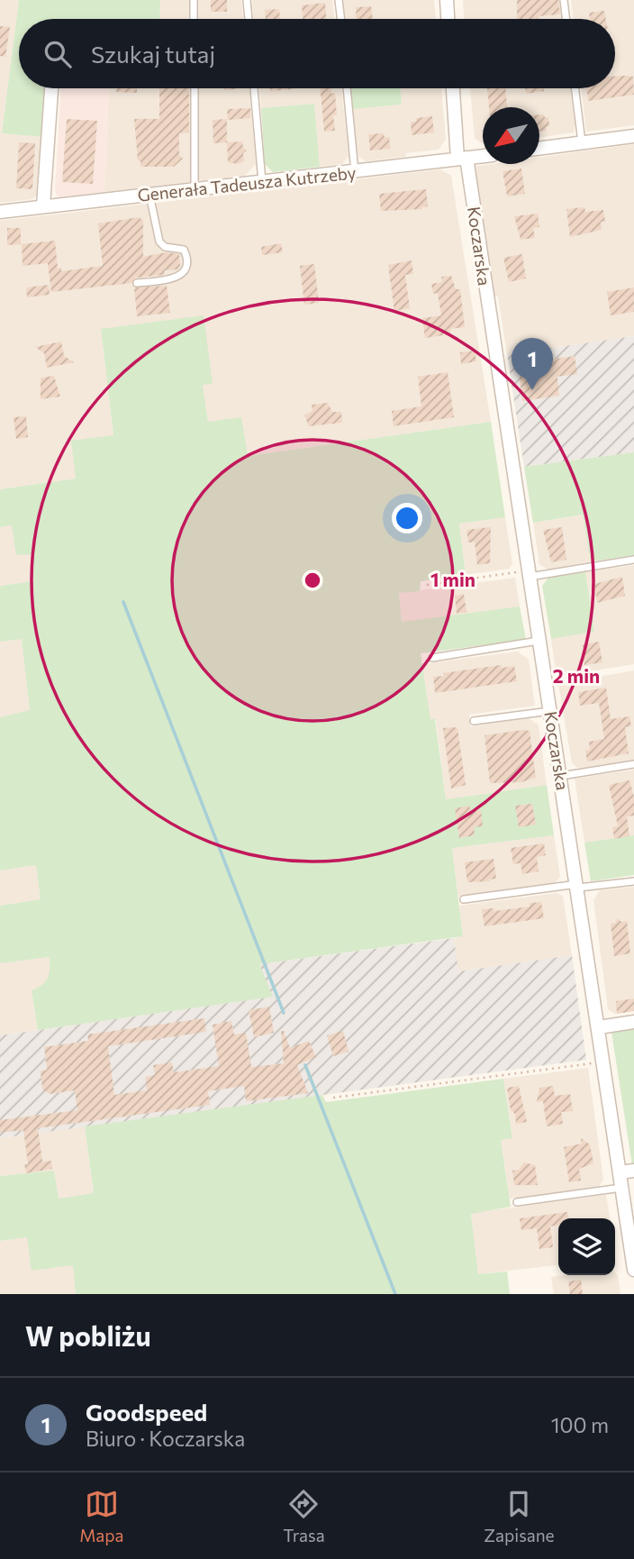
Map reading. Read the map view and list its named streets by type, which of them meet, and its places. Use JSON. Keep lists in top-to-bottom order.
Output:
{
  "streets": {
    "street": ["Generała Tadeusza Kutrzeby", "Koczarska"]
  },
  "crossings": [
    ["Generała Tadeusza Kutrzeby", "Koczarska"]
  ],
  "north": "bottom left",
  "page": {
    "search": "Szukaj tutaj",
    "pins": "1",
    "heading": "W pobliżu",
    "list": [
      {
        "mark": "1",
        "name": "Goodspeed",
        "note": "Biuro · Koczarska",
        "value": "100 m"
      }
    ],
    "nav": ["Mapa", "Trasa", "Zapisane"]
  },
  "rings": ["1 min", "2 min"]
}
